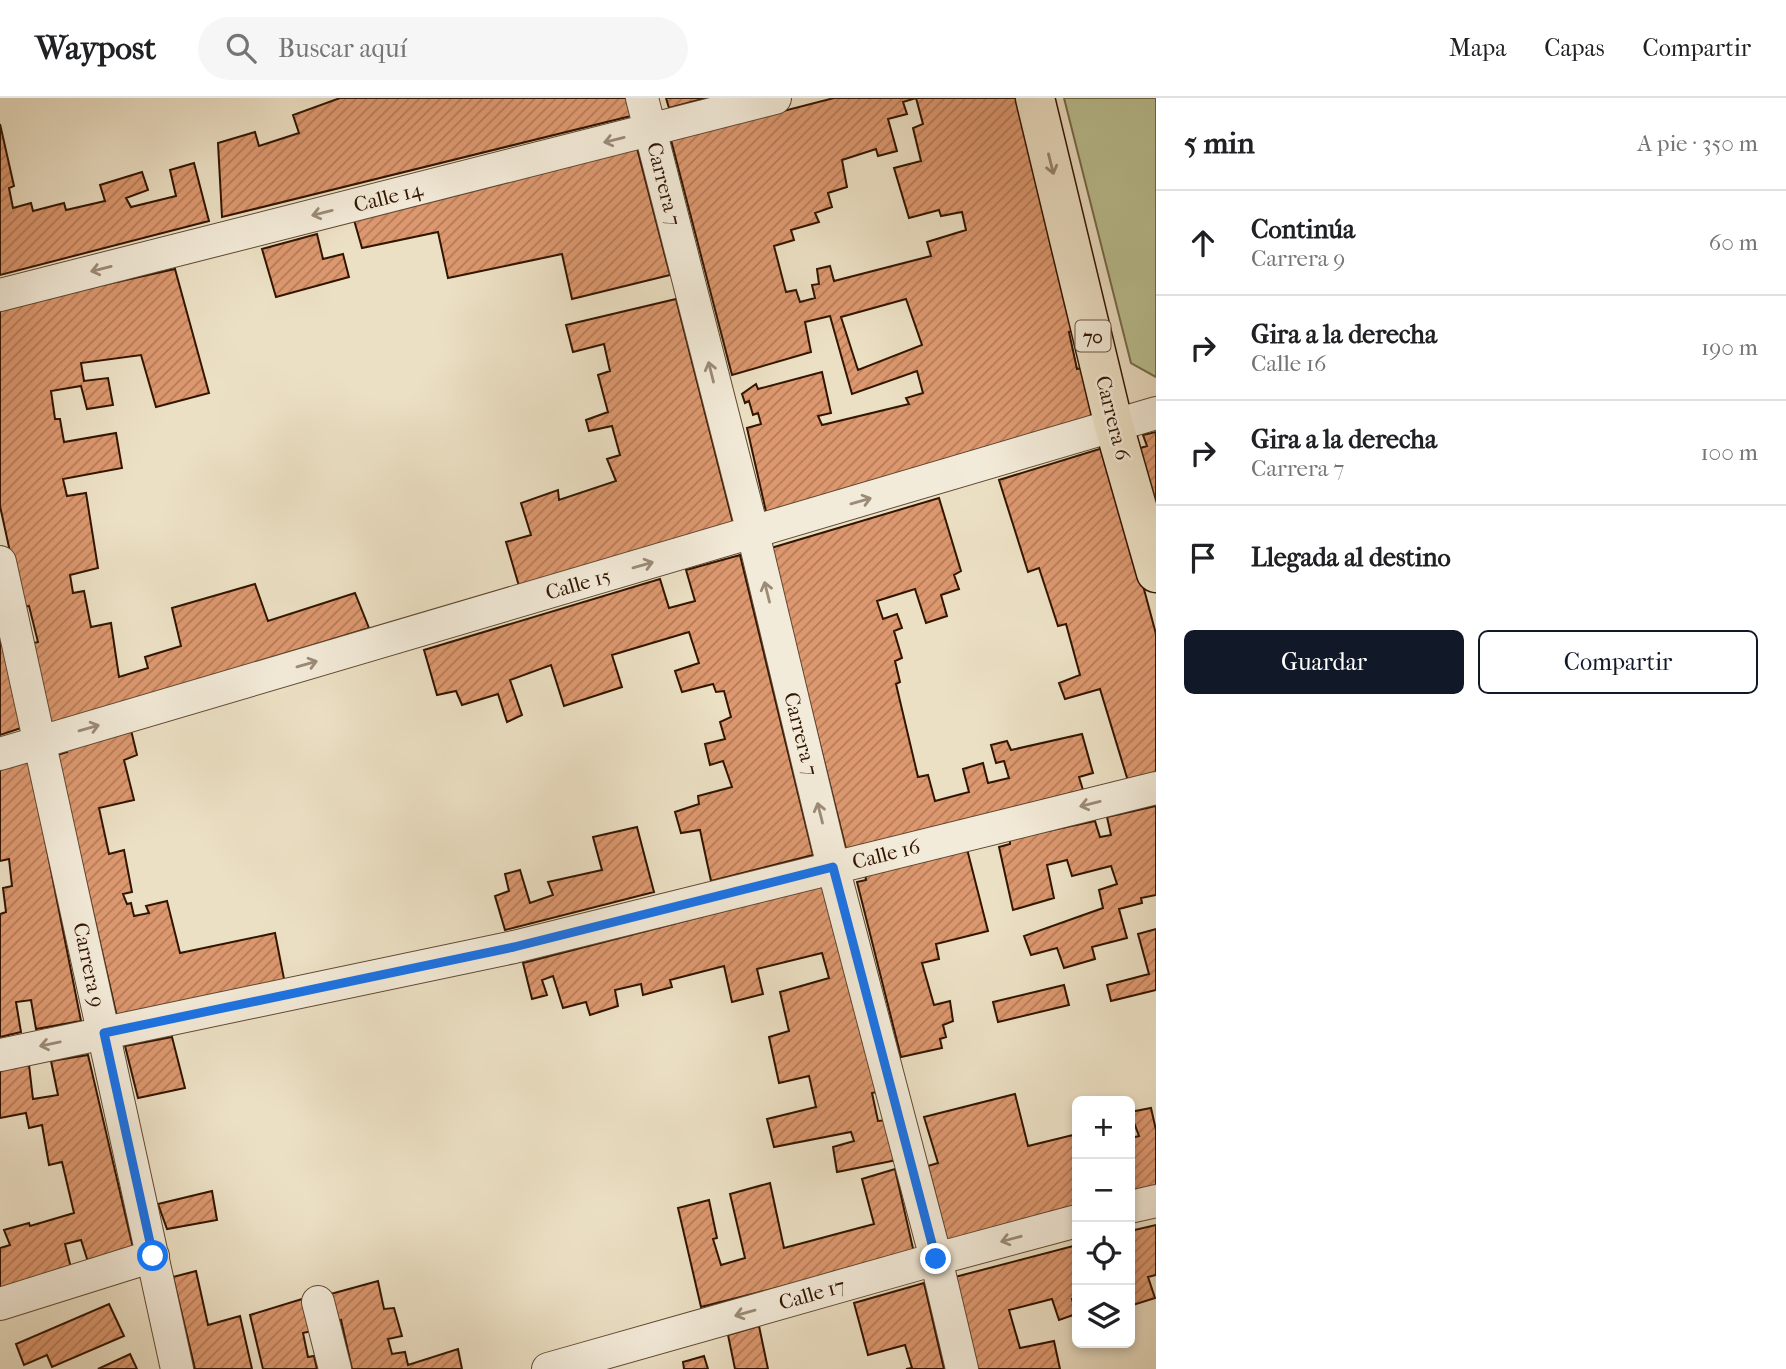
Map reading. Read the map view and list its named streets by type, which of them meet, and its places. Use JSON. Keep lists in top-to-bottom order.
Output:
{
  "streets": {
    "main road": ["70", "Carrera 6"],
    "street": [
      "Carrera 7",
      "Calle 14",
      "Calle 15",
      "Calle 16",
      "Carrera 9",
      "Calle 17"
    ]
  },
  "crossings": [
    ["Carrera 7", "Calle 14"],
    ["Carrera 7", "Calle 15"],
    ["Carrera 7", "Calle 16"],
    ["Carrera 7", "Calle 17"],
    ["Carrera 6", "Calle 15"],
    ["Calle 15", "Carrera 9"],
    ["Calle 16", "Carrera 9"]
  ],
  "one_way": [
    "Carrera 7",
    "Calle 14",
    "Carrera 6",
    "Calle 15",
    "Calle 16",
    "Calle 17"
  ],
  "page": {
    "header": "Waypost",
    "search": "Buscar aquí",
    "nav": ["Mapa", "Capas", "Compartir"],
    "heading": ["5 min", "A pie · 350 m"],
    "list": [
      ["Continúa", "Carrera 9", "60 m"],
      ["Gira a la derecha", "Calle 16", "190 m"],
      ["Gira a la derecha", "Carrera 7", "100 m"],
      "Llegada al destino"
    ],
    "buttons": ["Guardar", "Compartir"],
    "map_buttons": ["+", "−"]
  }
}
